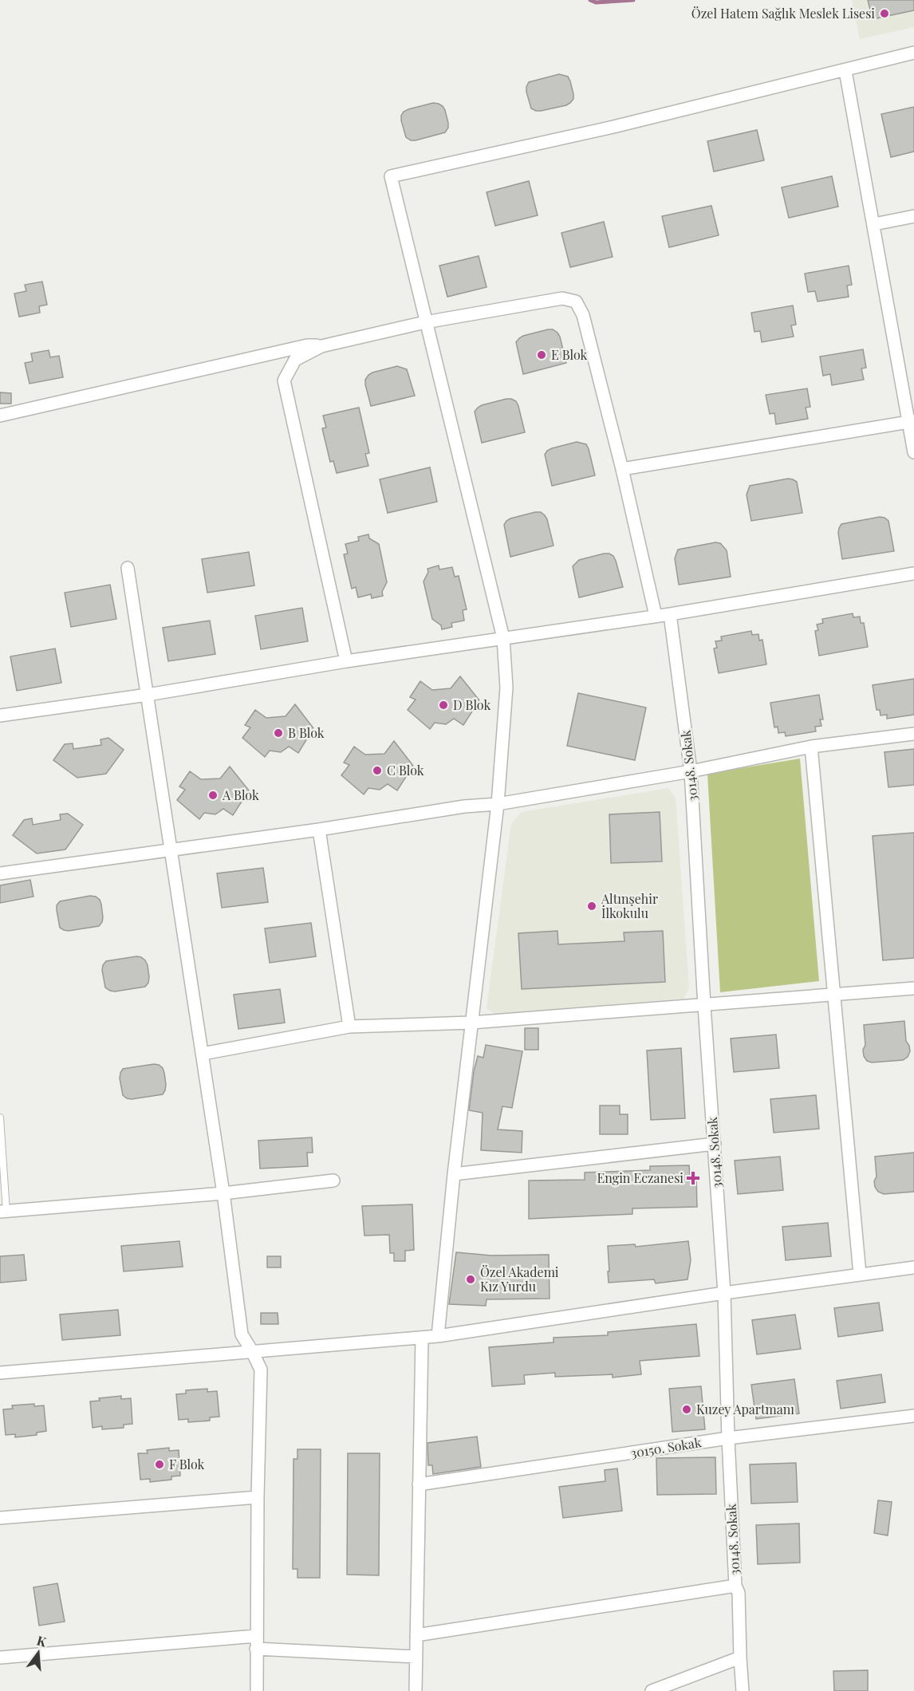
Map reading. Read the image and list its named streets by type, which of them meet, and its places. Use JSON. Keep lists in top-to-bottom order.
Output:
{
  "streets": {
    "street": ["30148. Sokak", "30150. Sokak"]
  },
  "crossings": [
    ["30148. Sokak", "30150. Sokak"]
  ],
  "places": {
    "other": [
      "Özel Hatem Sağlık Meslek Lisesi",
      "E Blok",
      "D Blok",
      "B Blok",
      "C Blok",
      "A Blok",
      "Altınşehir İlkokulu",
      "Özel Akademi Kız Yurdu",
      "Kuzey Apartmanı",
      "F Blok"
    ],
    "health": ["Engin Eczanesi"]
  },
  "north": "top"
}
